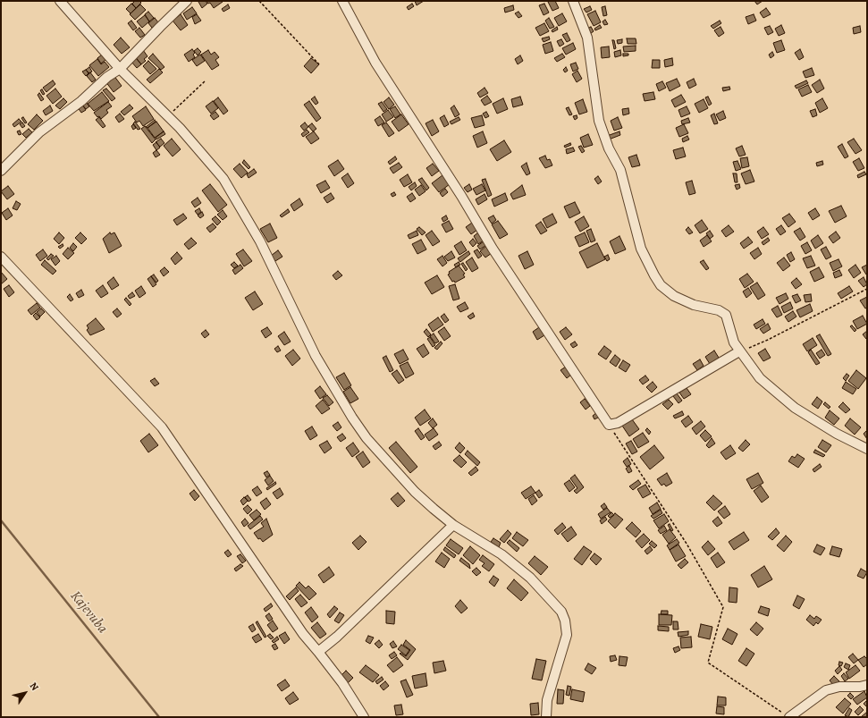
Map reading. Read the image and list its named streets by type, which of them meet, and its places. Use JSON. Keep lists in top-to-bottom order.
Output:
{
  "water": ["Kajevuba"],
  "north": "top right"
}
